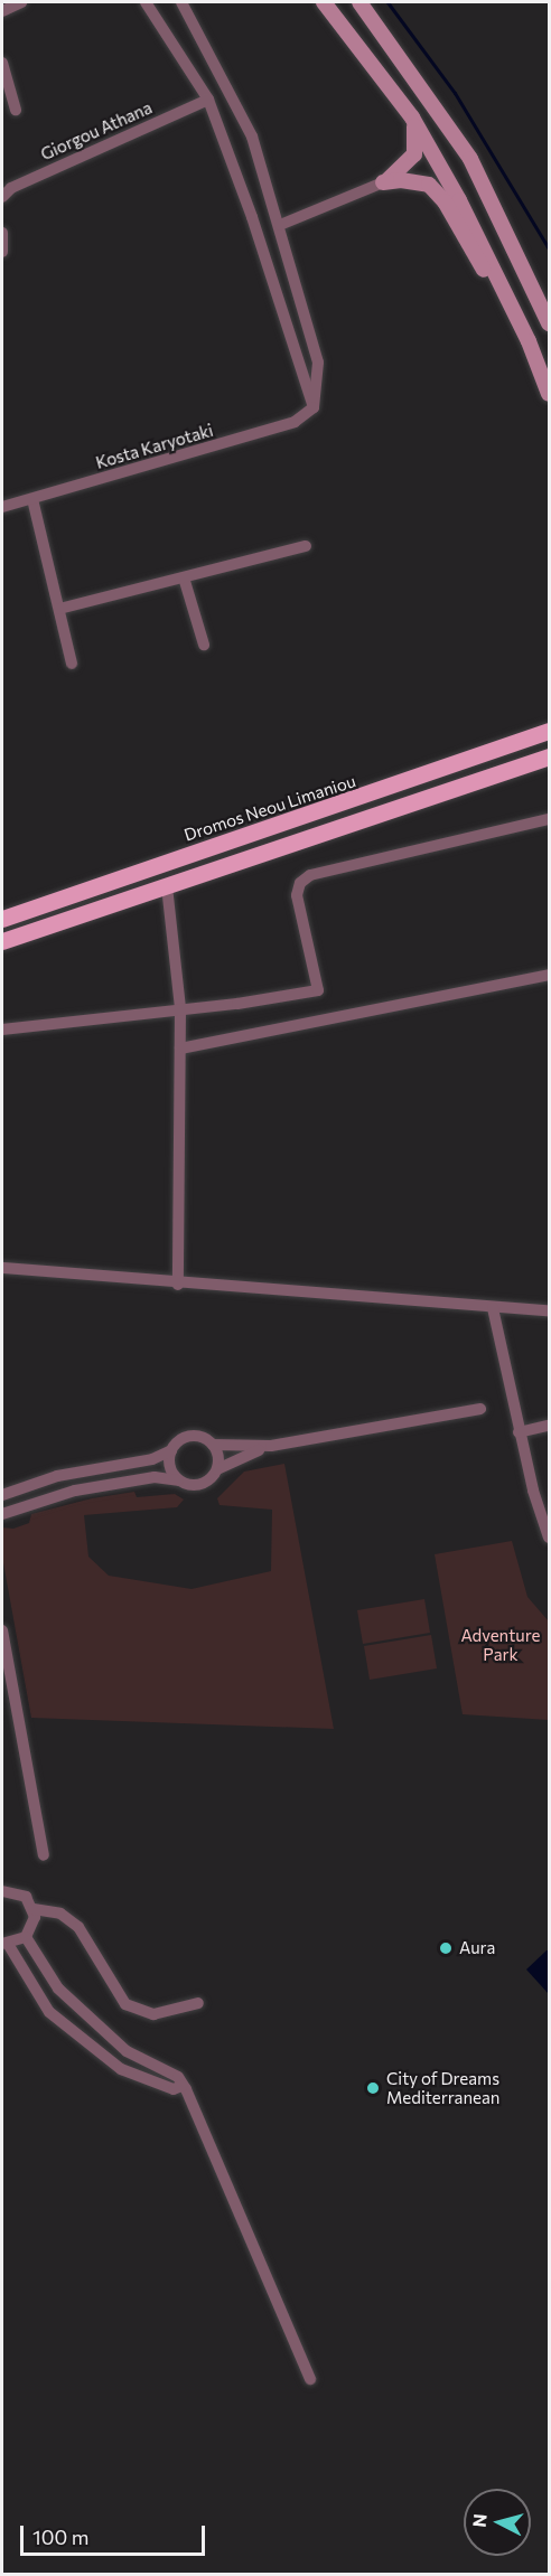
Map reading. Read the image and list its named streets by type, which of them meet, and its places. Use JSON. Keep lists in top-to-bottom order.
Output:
{
  "streets": {
    "main road": ["Dromos Neou Limaniou"],
    "street": ["Giorgou Athana", "Kosta Karyotaki"]
  },
  "parks": ["Adventure Park"],
  "places": ["Aura", "City of Dreams Mediterranean"],
  "scale_bar": "100 m",
  "north": "left"
}
